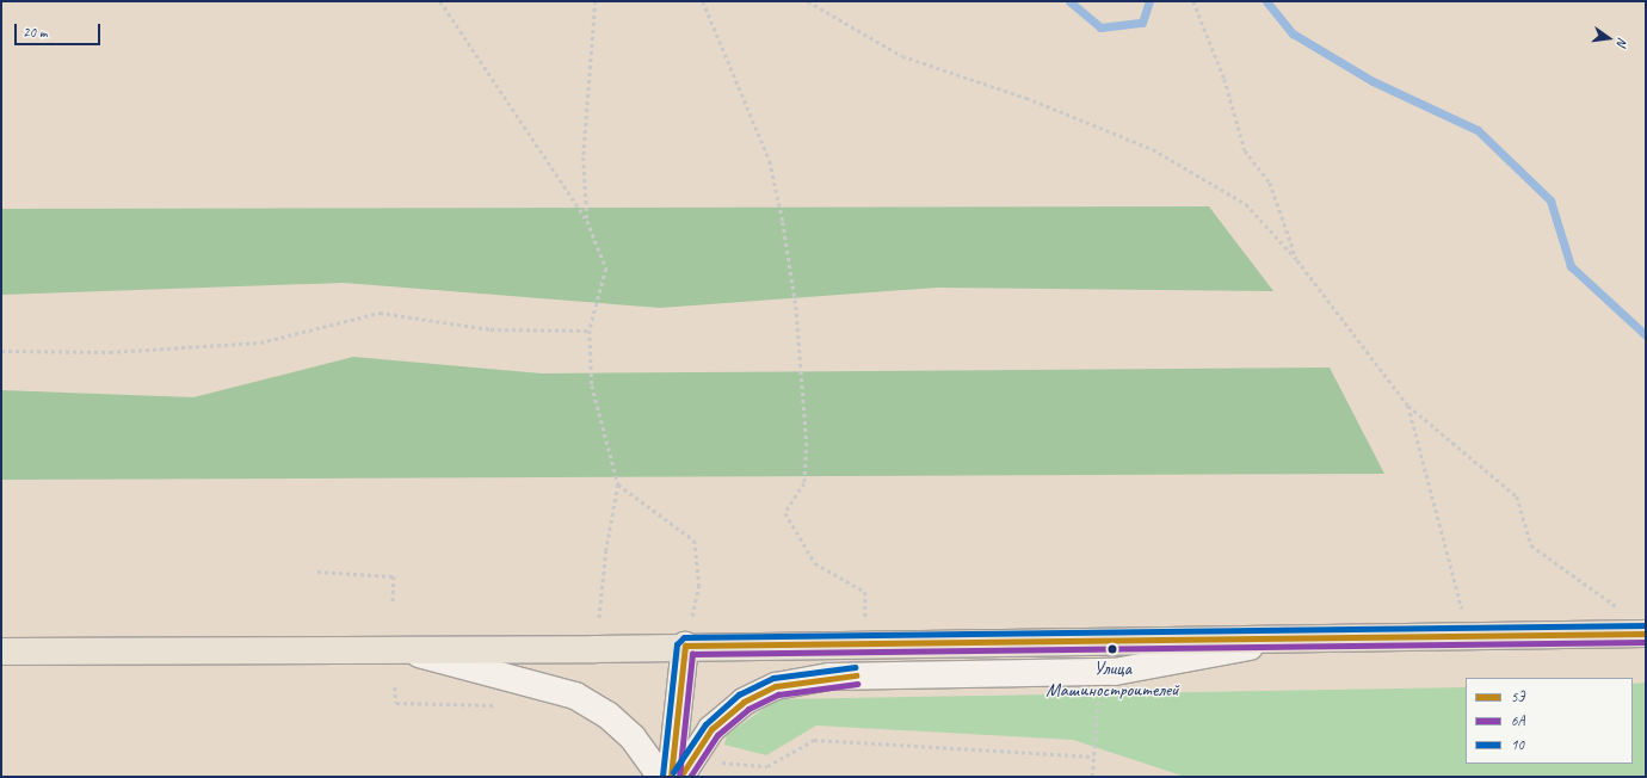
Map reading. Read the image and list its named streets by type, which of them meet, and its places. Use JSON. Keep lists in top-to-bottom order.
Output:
{
  "places": ["Улица Машиностроителей"],
  "lines": ["transit line 10", "transit line 5Э", "transit line 6А"],
  "legend": ["5Э", "6А", "10"],
  "scale_bar": "20 m",
  "north": "right"
}
